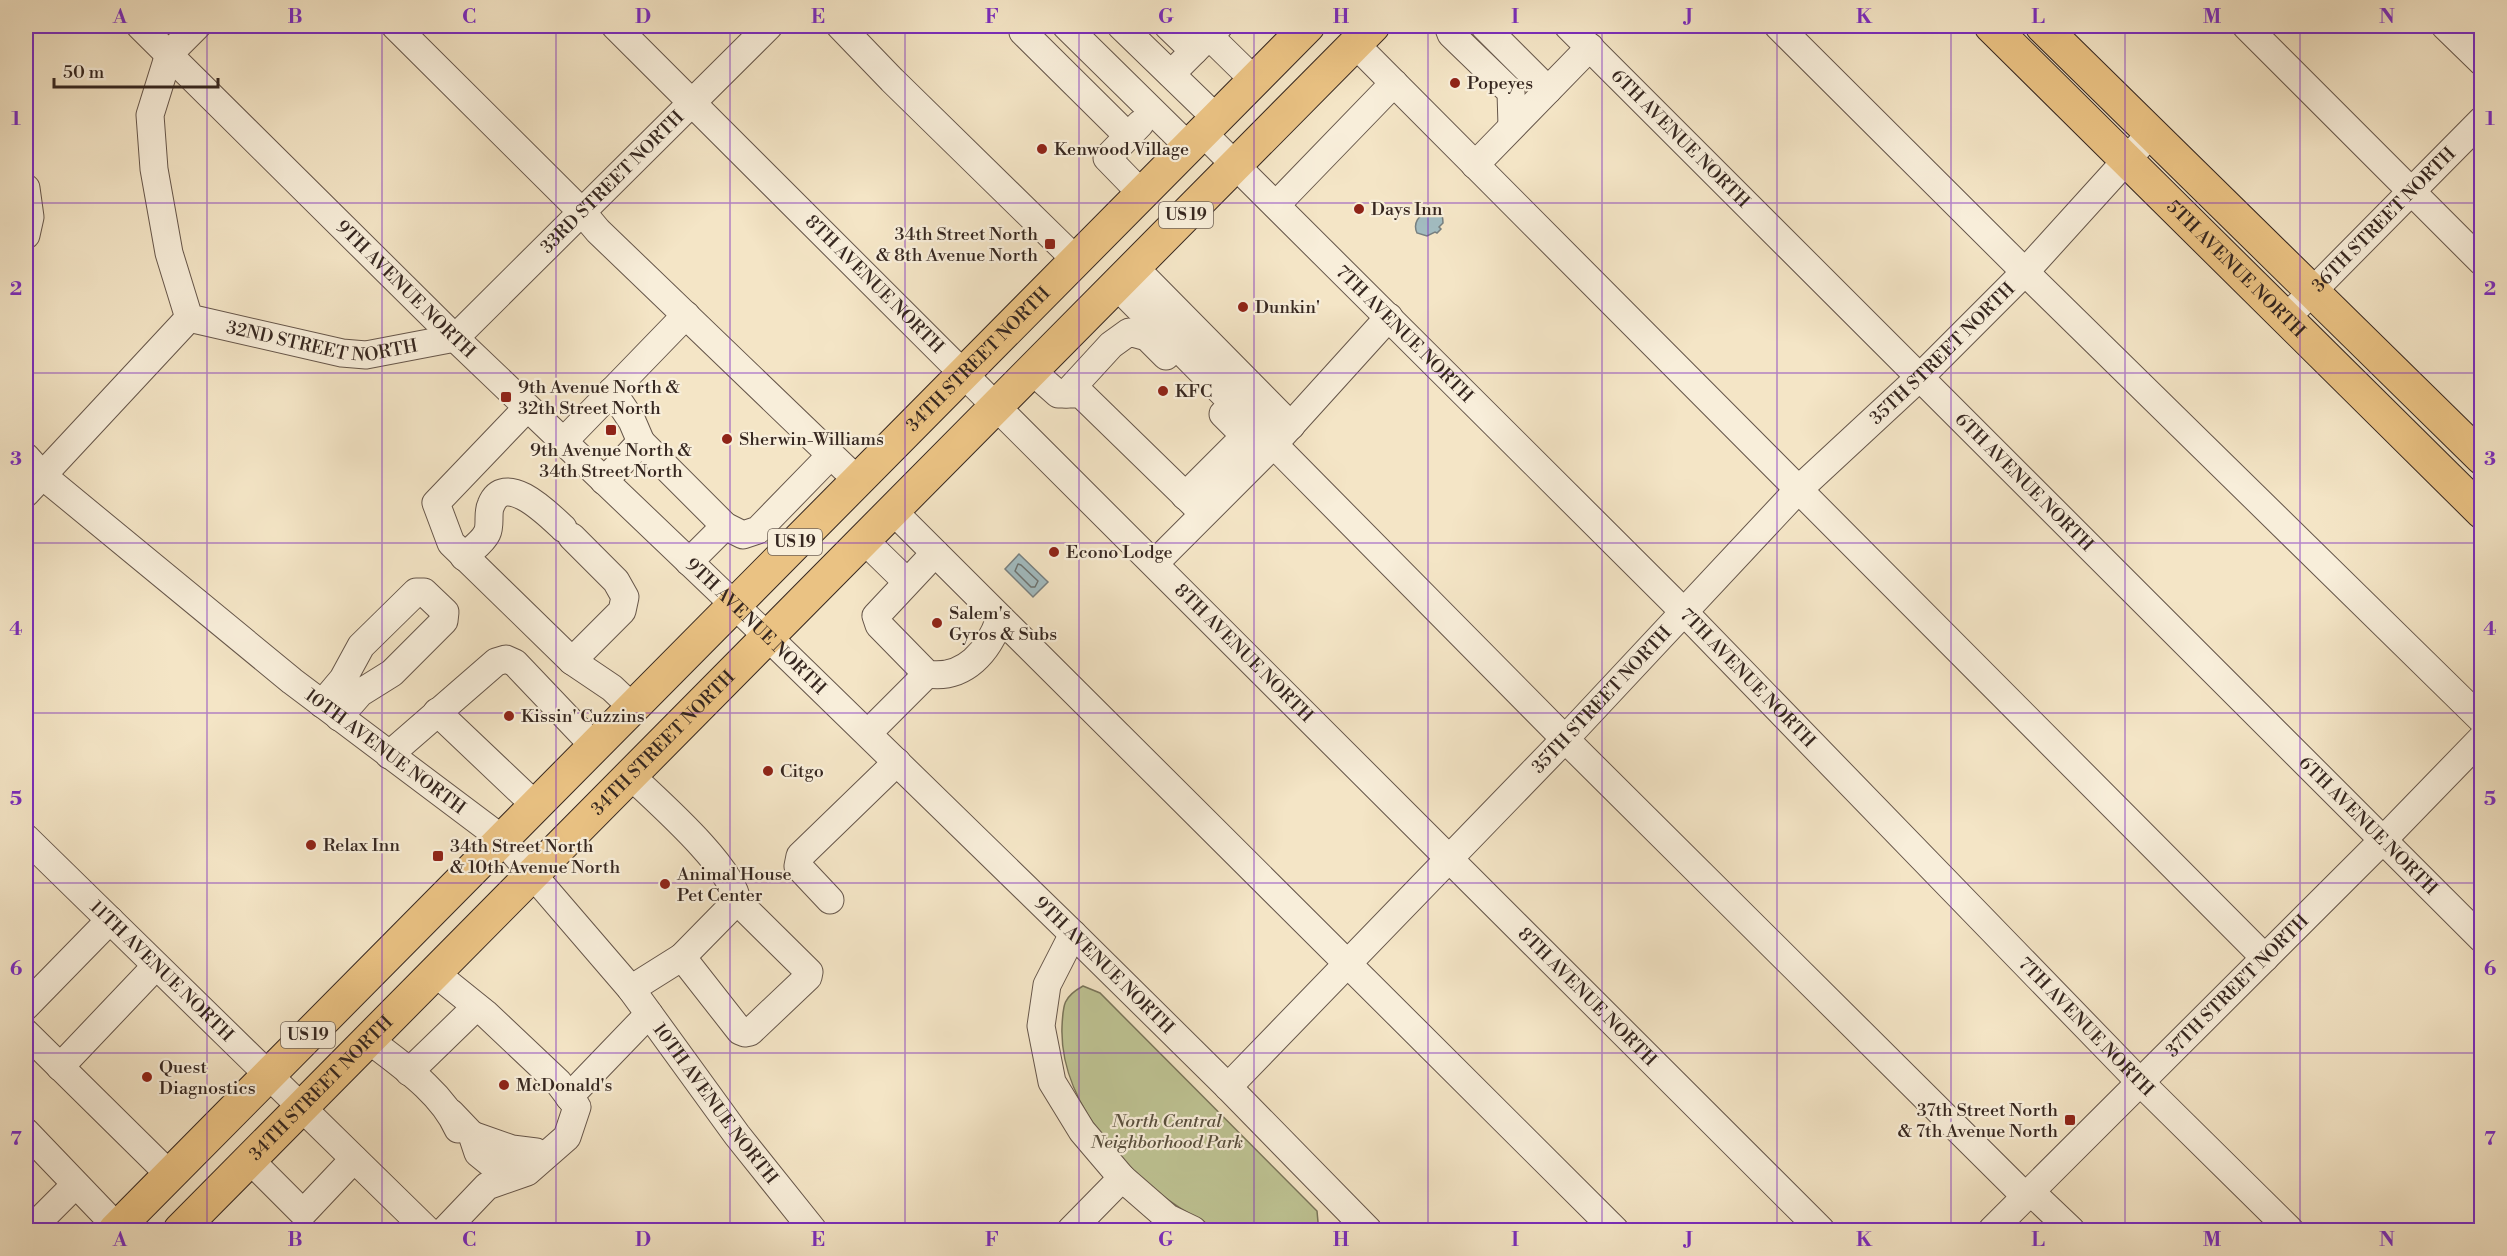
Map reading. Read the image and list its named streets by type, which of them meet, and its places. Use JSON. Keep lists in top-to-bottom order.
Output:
{
  "streets": {
    "main road": ["US 19", "5TH AVENUE NORTH", "34TH STREET NORTH"],
    "street": [
      "6TH AVENUE NORTH",
      "33RD STREET NORTH",
      "36TH STREET NORTH",
      "8TH AVENUE NORTH",
      "9TH AVENUE NORTH",
      "32ND STREET NORTH",
      "7TH AVENUE NORTH",
      "35TH STREET NORTH",
      "10TH AVENUE NORTH",
      "11TH AVENUE NORTH",
      "37TH STREET NORTH"
    ]
  },
  "crossings": [
    ["6TH AVENUE NORTH", "35TH STREET NORTH"],
    ["6TH AVENUE NORTH", "37TH STREET NORTH"],
    ["33RD STREET NORTH", "8TH AVENUE NORTH"],
    ["33RD STREET NORTH", "9TH AVENUE NORTH"],
    ["33RD STREET NORTH", "32ND STREET NORTH"],
    ["36TH STREET NORTH", "5TH AVENUE NORTH"],
    ["5TH AVENUE NORTH", "35TH STREET NORTH"],
    ["8TH AVENUE NORTH", "35TH STREET NORTH"],
    ["8TH AVENUE NORTH", "34TH STREET NORTH"],
    ["9TH AVENUE NORTH", "32ND STREET NORTH"],
    ["9TH AVENUE NORTH", "35TH STREET NORTH"],
    ["9TH AVENUE NORTH", "34TH STREET NORTH"],
    ["7TH AVENUE NORTH", "35TH STREET NORTH"],
    ["7TH AVENUE NORTH", "34TH STREET NORTH"],
    ["7TH AVENUE NORTH", "37TH STREET NORTH"],
    ["34TH STREET NORTH", "10TH AVENUE NORTH"],
    ["34TH STREET NORTH", "11TH AVENUE NORTH"]
  ],
  "parks": ["North Central Neighborhood Park"],
  "places": {
    "other": [
      "Popeyes",
      "Kenwood Village",
      "Days Inn",
      "Dunkin'",
      "KFC",
      "Sherwin-Williams",
      "Econo Lodge",
      "Salem's Gyros & Subs",
      "Kissin' Cuzzins",
      "Citgo",
      "Relax Inn",
      "Animal House Pet Center",
      "Quest Diagnostics",
      "McDonald's"
    ],
    "transit": [
      "34th Street North & 8th Avenue North",
      "9th Avenue North & 32th Street North",
      "9th Avenue North & 34th Street North",
      "34th Street North & 10th Avenue North",
      "37th Street North & 7th Avenue North"
    ]
  },
  "scale_bar": "50 m",
  "grid": {
    "columns": [
      "A",
      "B",
      "C",
      "D",
      "E",
      "F",
      "G",
      "H",
      "I",
      "J",
      "K",
      "L",
      "M",
      "N"
    ],
    "rows": [
      "1",
      "2",
      "3",
      "4",
      "5",
      "6",
      "7"
    ]
  }
}
